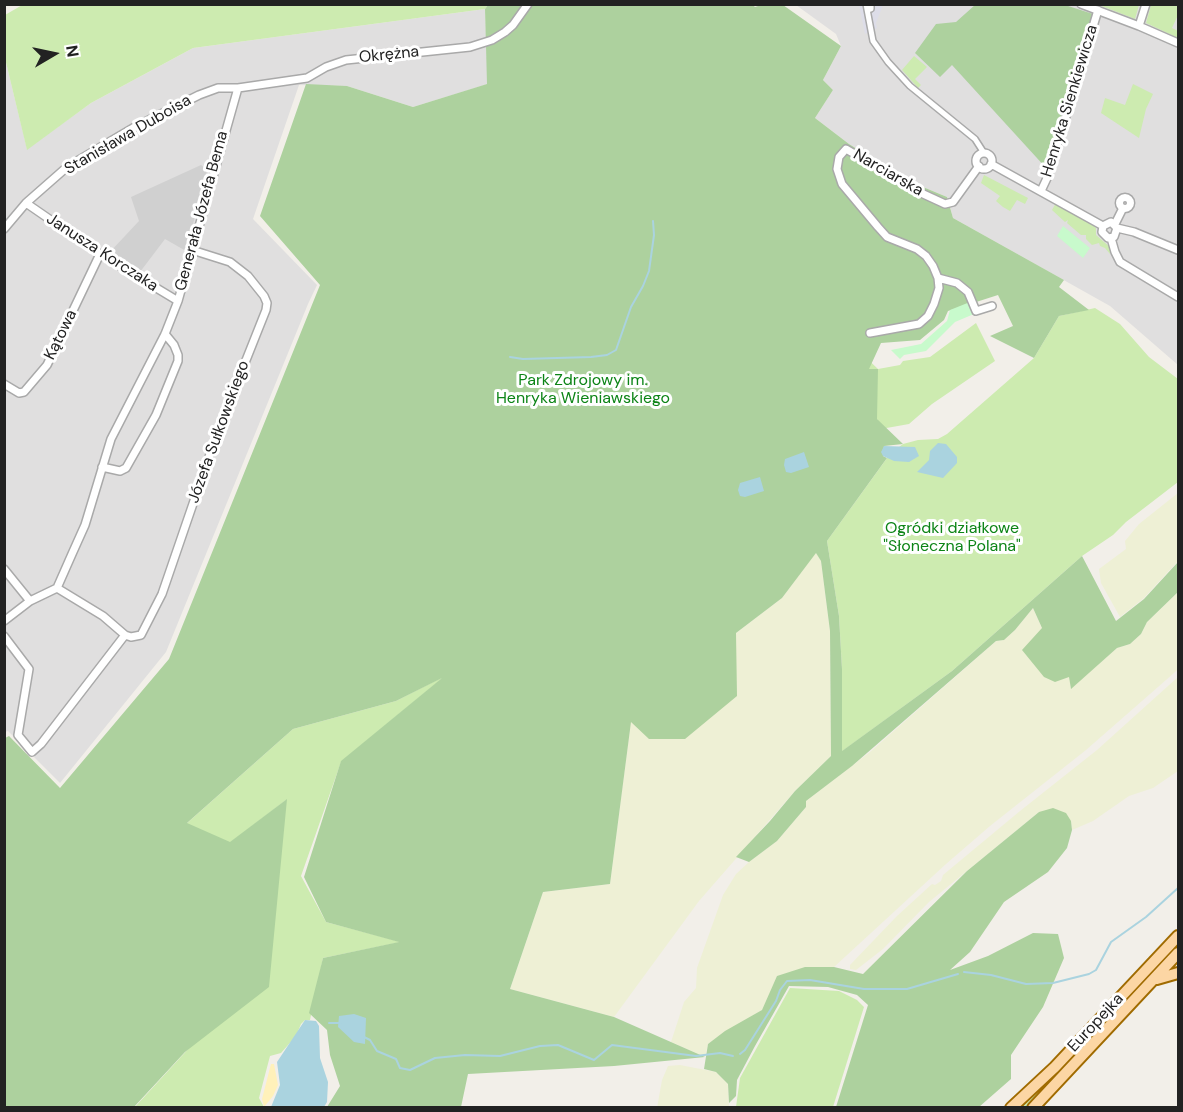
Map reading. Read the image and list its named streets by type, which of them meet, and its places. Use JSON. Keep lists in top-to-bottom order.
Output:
{
  "streets": {
    "main road": ["Europejka"],
    "street": [
      "Okrężna",
      "Henryka Sienkiewicza",
      "Stanisława Duboisa",
      "Narciarska",
      "Generała Józefa Bema",
      "Janusza Korczaka",
      "Kątowa",
      "Józefa Sułkowskiego"
    ]
  },
  "crossings": [
    ["Okrężna", "Stanisława Duboisa"],
    ["Okrężna", "Generała Józefa Bema"],
    ["Henryka Sienkiewicza", "Narciarska"],
    ["Stanisława Duboisa", "Generała Józefa Bema"],
    ["Stanisława Duboisa", "Janusza Korczaka"],
    ["Generała Józefa Bema", "Janusza Korczaka"],
    ["Generała Józefa Bema", "Józefa Sułkowskiego"],
    ["Janusza Korczaka", "Kątowa"]
  ],
  "parks": ["Park Zdrojowy im. Henryka Wieniawskiego", "Ogródki działkowe \"Słoneczna Polana\""],
  "north": "right"
}
